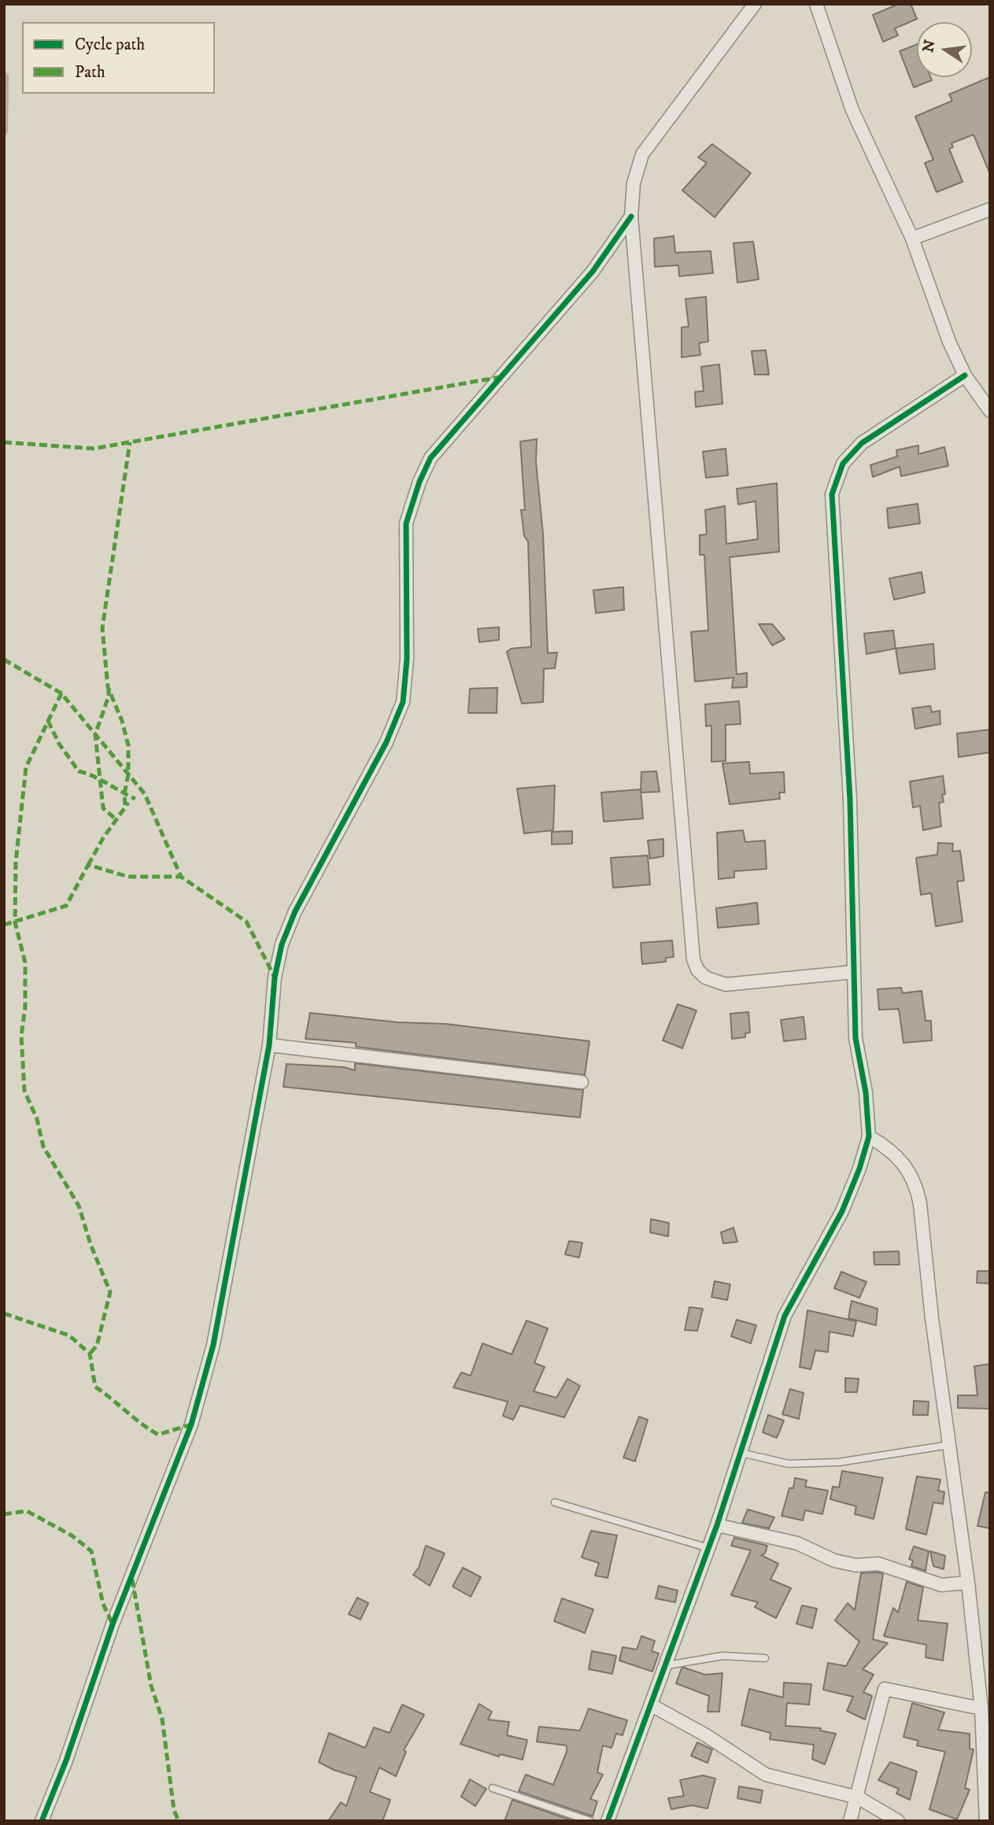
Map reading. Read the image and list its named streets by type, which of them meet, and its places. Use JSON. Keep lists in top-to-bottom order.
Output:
{
  "legend": ["Cycle path", "Path"],
  "north": "left"
}
